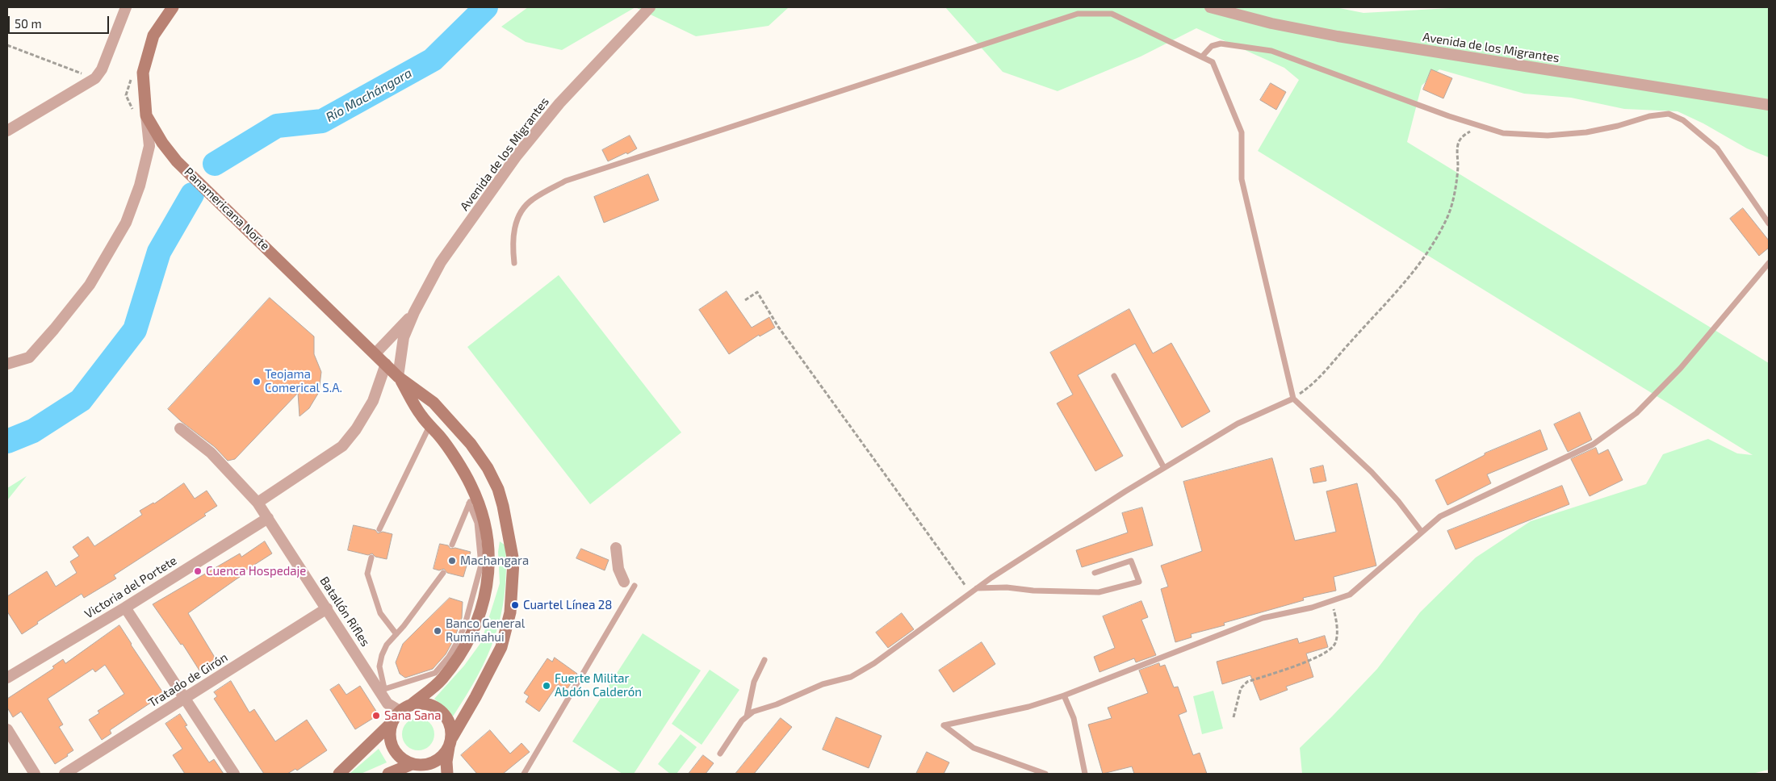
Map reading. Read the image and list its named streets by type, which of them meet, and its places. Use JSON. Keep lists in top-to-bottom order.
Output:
{
  "streets": {
    "main road": ["Panamericana Norte"],
    "street": [
      "Avenida de los Migrantes",
      "Victoria del Portete",
      "Batallón Rifles",
      "Tratado de Girón"
    ]
  },
  "crossings": [
    ["Panamericana Norte", "Batallón Rifles"],
    ["Victoria del Portete", "Batallón Rifles"],
    ["Batallón Rifles", "Tratado de Girón"]
  ],
  "water": ["Río Machángara"],
  "places": [
    "Teojama Comerical S.A.",
    "Machangara",
    "Cuenca Hospedaje",
    "Cuartel Línea 28",
    "Banco General Rumiñahui",
    "Fuerte Militar Abdón Calderón",
    "Sana Sana"
  ],
  "scale_bar": "50 m"
}
